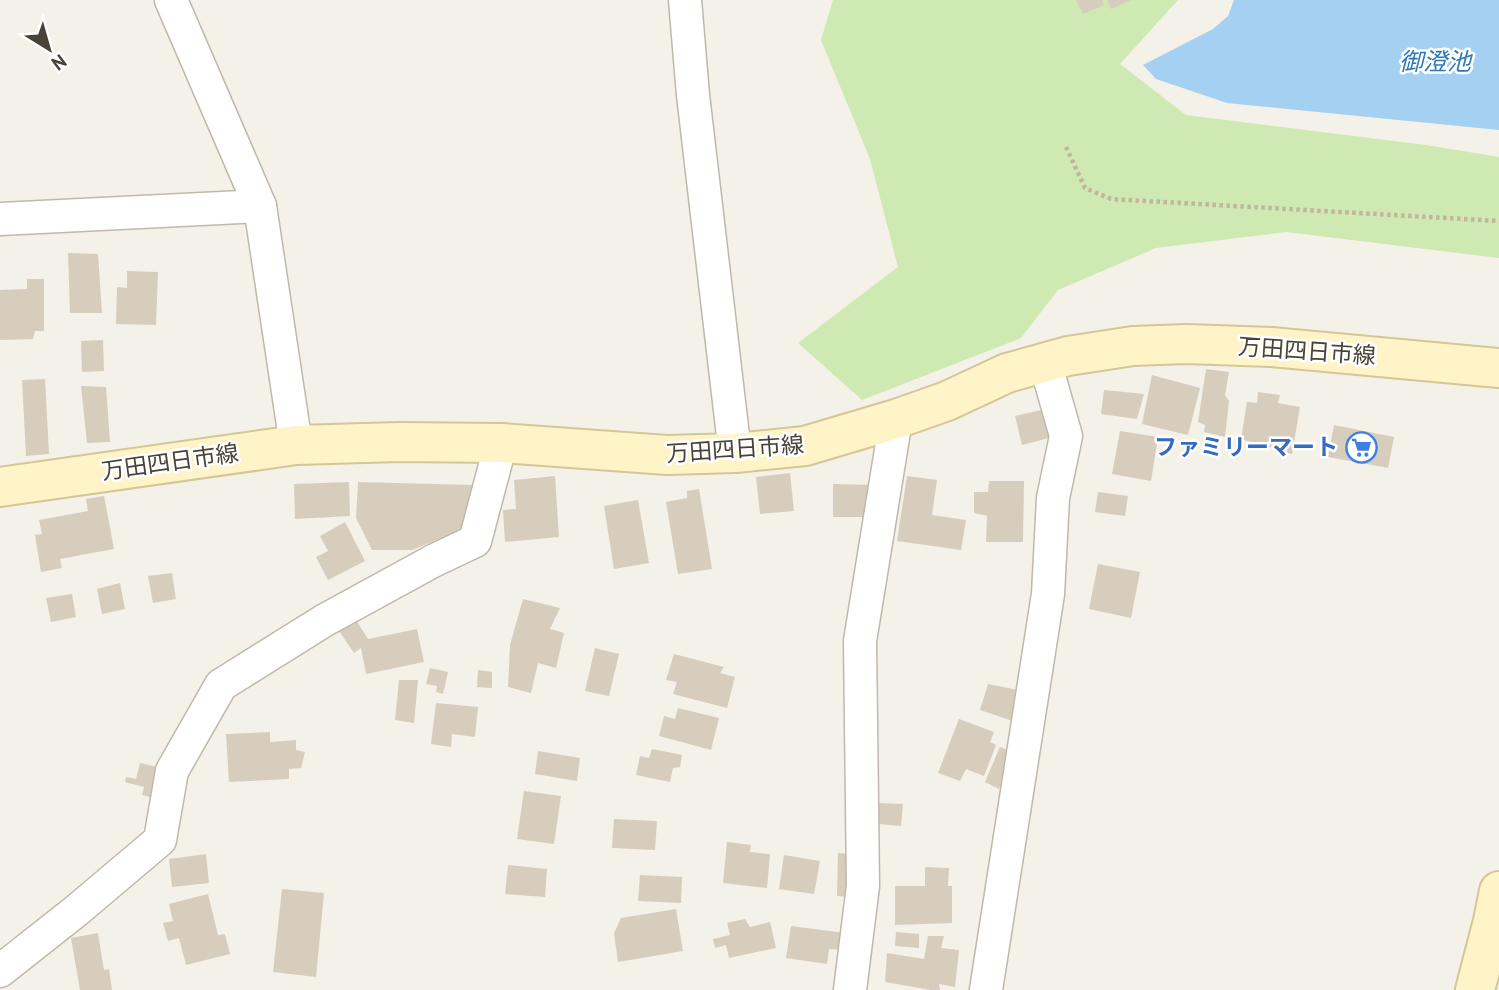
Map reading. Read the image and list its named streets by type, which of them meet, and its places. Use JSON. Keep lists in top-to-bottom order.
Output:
{
  "streets": {
    "main road": ["万田四日市線"]
  },
  "water": ["御澄池"],
  "places": {
    "supermarket": ["ファミリーマート"]
  },
  "north": "bottom right"
}
